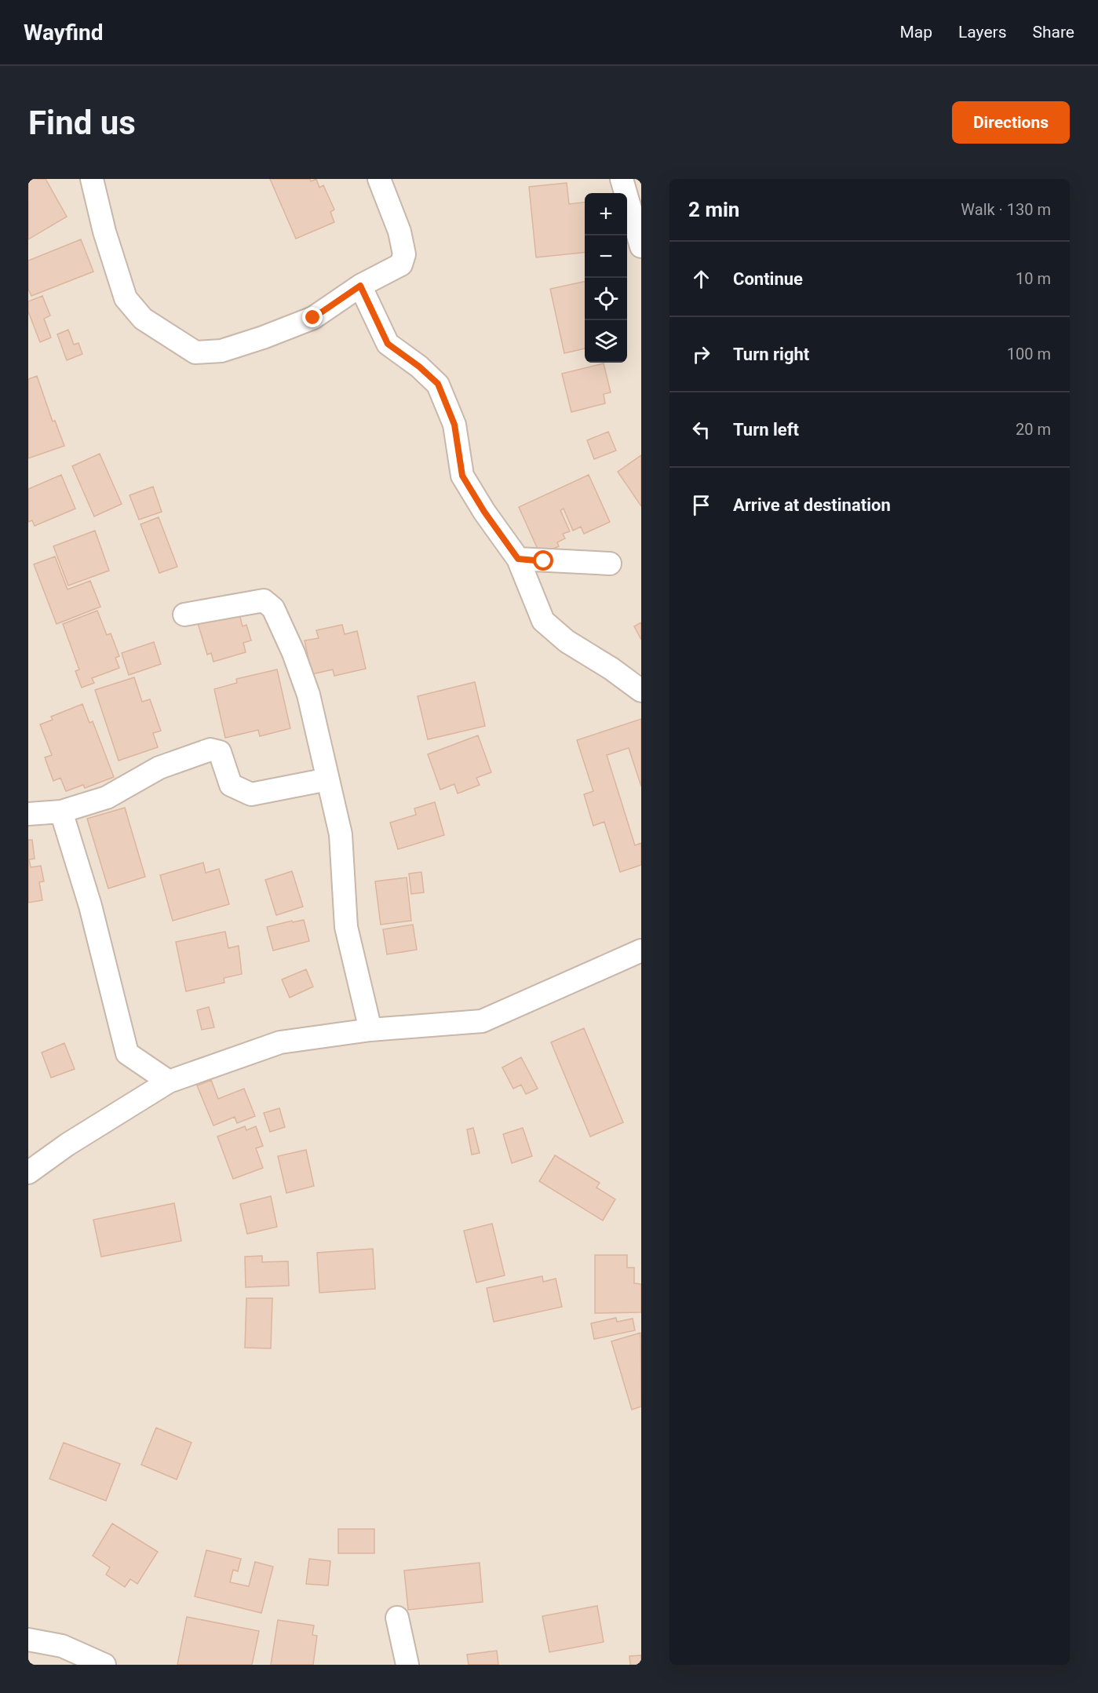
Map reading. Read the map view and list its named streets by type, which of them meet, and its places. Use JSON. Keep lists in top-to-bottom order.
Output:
{
  "page": {
    "header": "Wayfind",
    "nav": ["Map", "Layers", "Share"],
    "buttons": "Directions",
    "title": "Find us",
    "heading": ["2 min", "Walk · 130 m"],
    "map_buttons": ["+", "−"],
    "list": [
      ["Continue", "10 m"],
      ["Turn right", "100 m"],
      ["Turn left", "20 m"],
      "Arrive at destination"
    ]
  }
}
